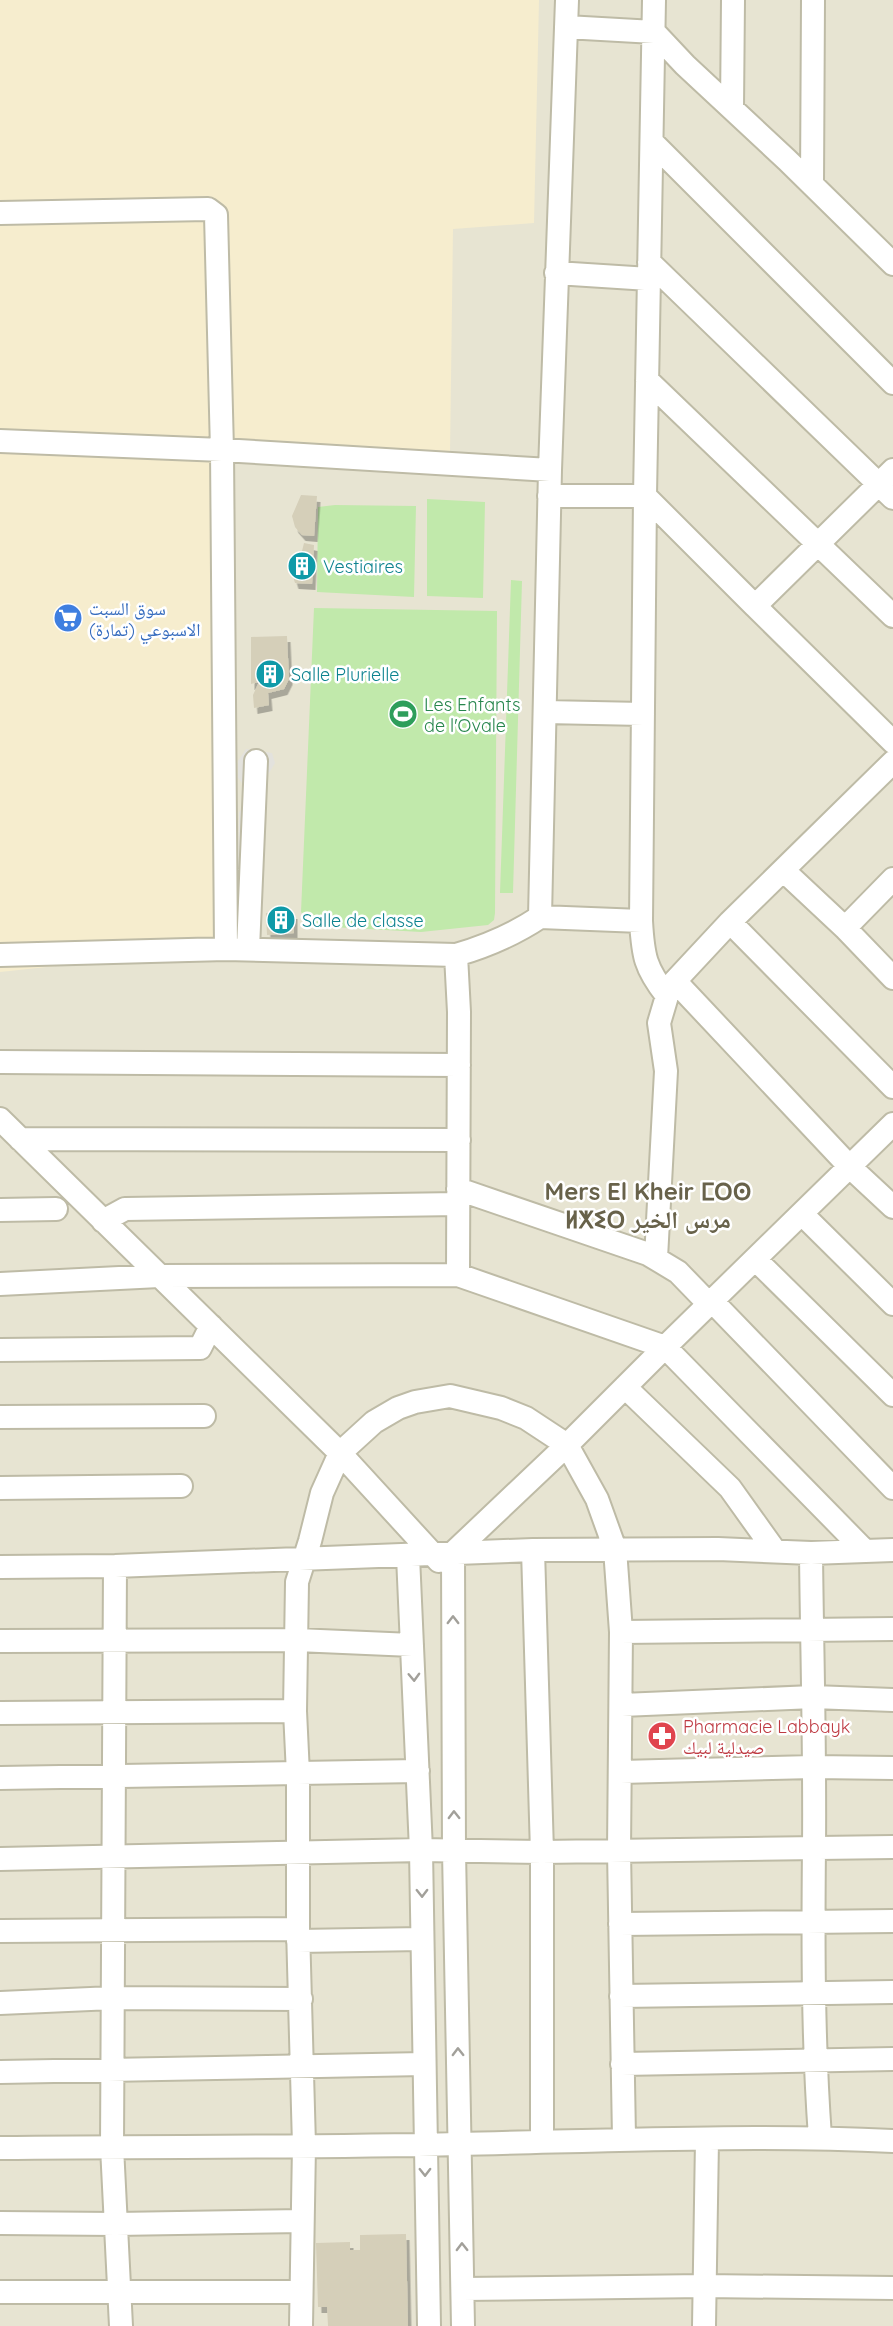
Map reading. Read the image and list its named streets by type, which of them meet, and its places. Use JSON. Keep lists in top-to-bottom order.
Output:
{
  "districts": ["Mers El Kheir ⵎⵔⵙ ⵍⵅⵉⵔ مرس الخير"],
  "places": {
    "building": ["Vestiaires", "Salle Plurielle", "Salle de classe"],
    "supermarket": ["سوق السبت الاسبوعي (تمارة)"],
    "sports": ["Les Enfants de l'Ovale"],
    "pharmacy": ["Pharmacie Labbayk صيدلية لبيك"]
  }
}
